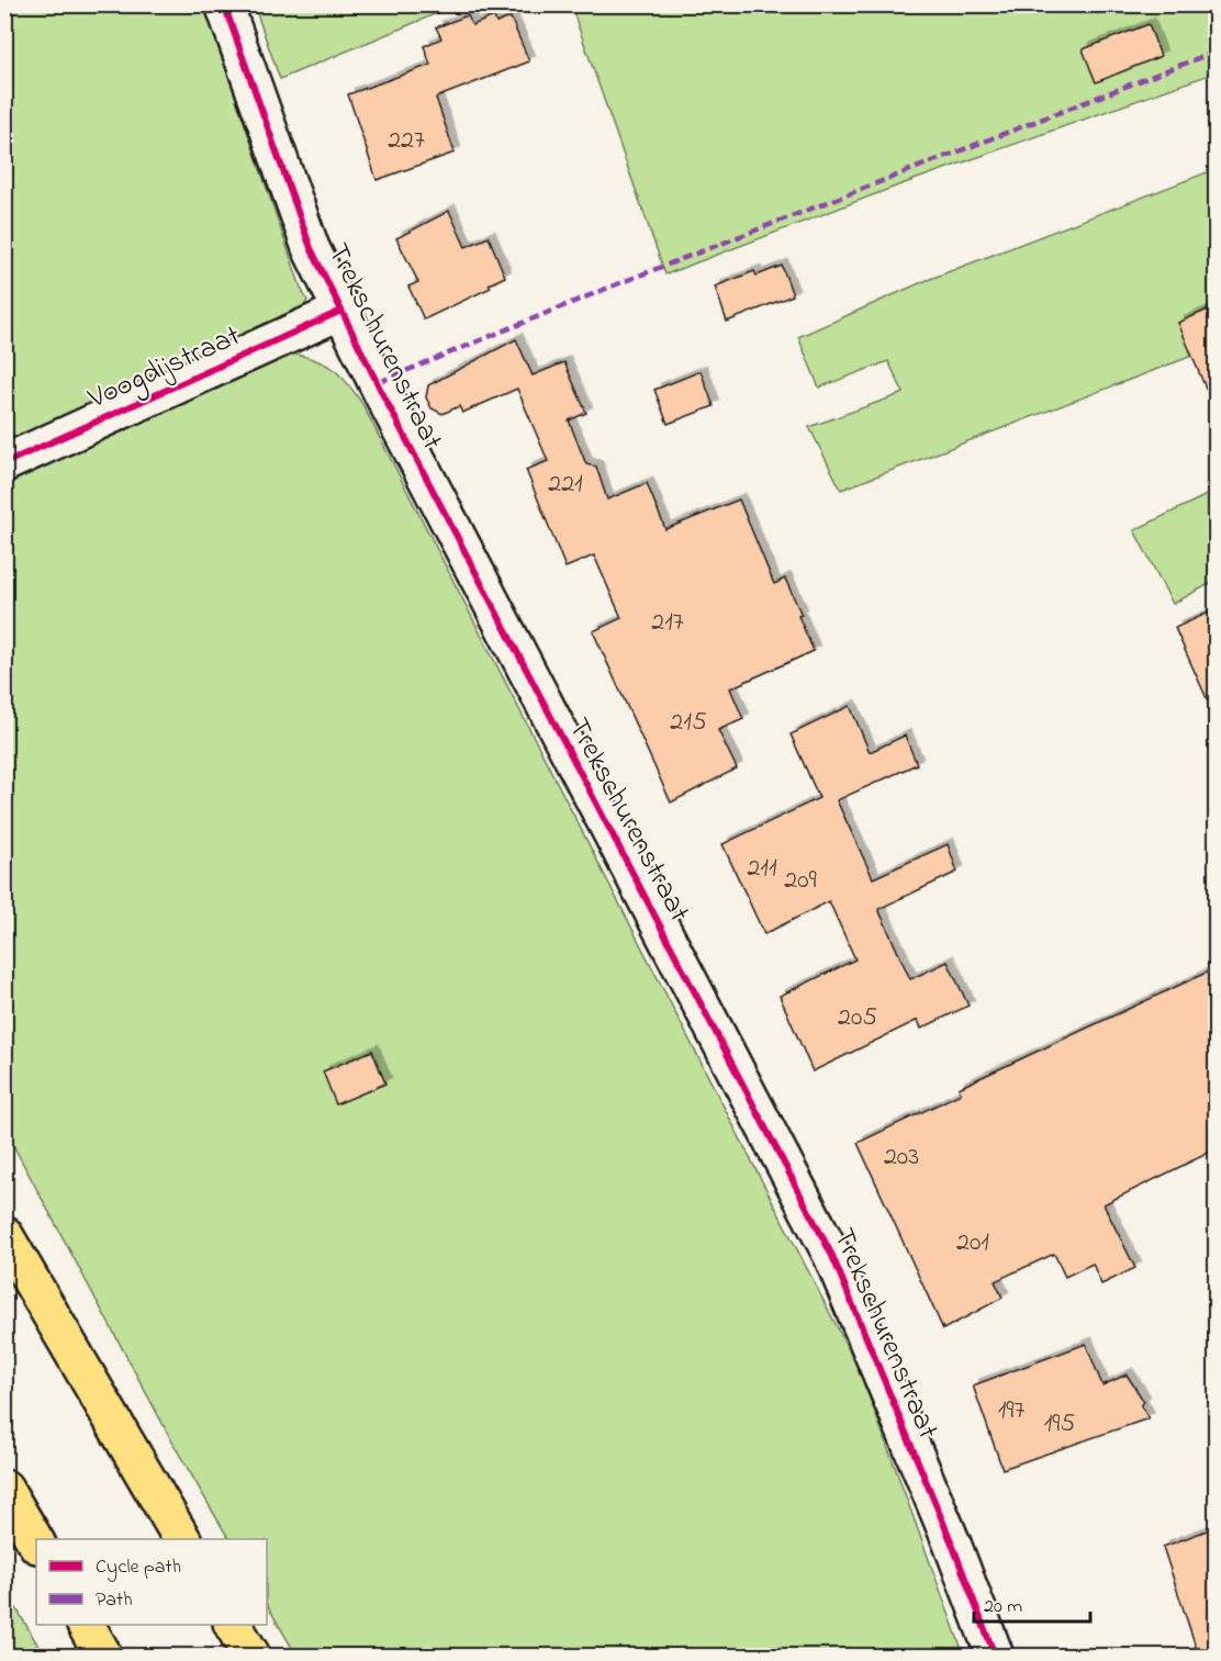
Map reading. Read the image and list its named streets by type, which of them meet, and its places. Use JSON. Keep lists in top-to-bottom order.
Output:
{
  "streets": {
    "street": ["Trekschurenstraat", "Voogdijstraat"]
  },
  "crossings": [
    ["Trekschurenstraat", "Voogdijstraat"]
  ],
  "house_numbers": [
    "227",
    "221",
    "217",
    "215",
    "211",
    "209",
    "205",
    "203",
    "201",
    "197",
    "195"
  ],
  "legend": ["Cycle path", "Path"],
  "scale_bar": "20 m"
}
